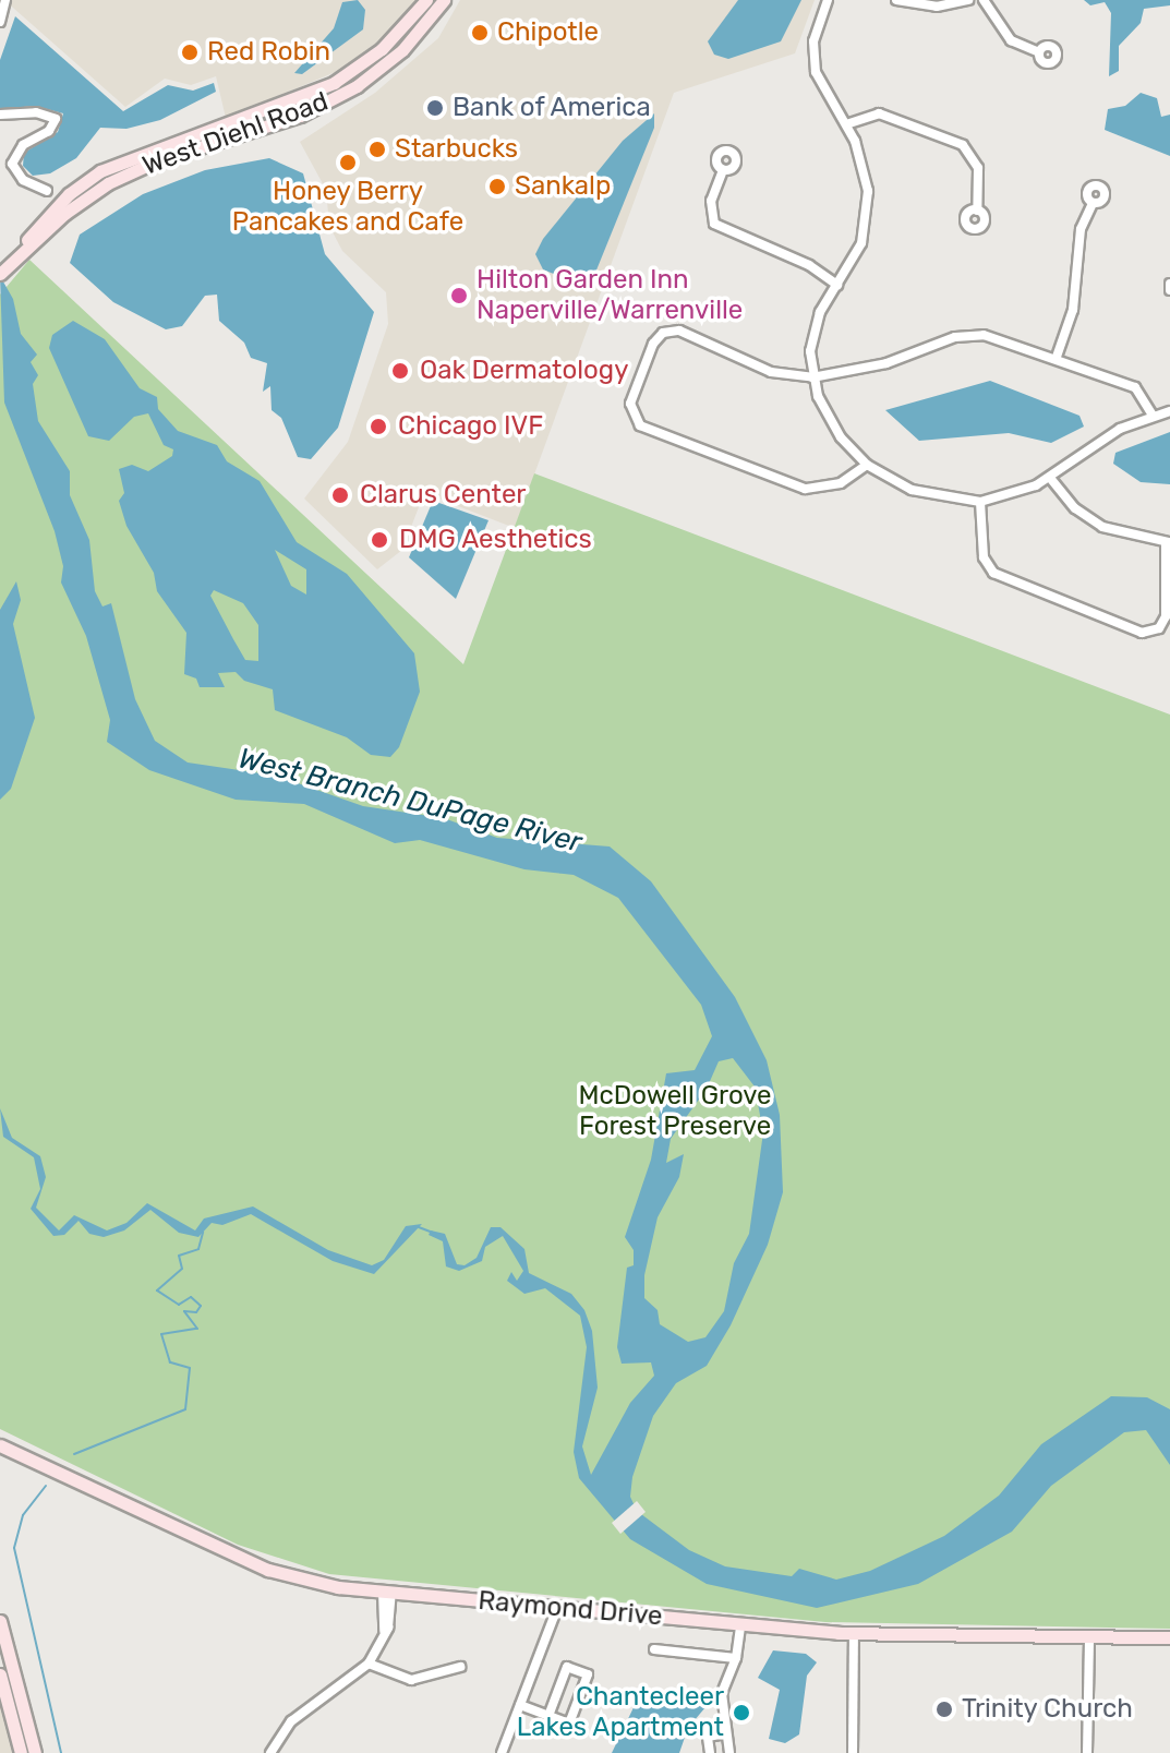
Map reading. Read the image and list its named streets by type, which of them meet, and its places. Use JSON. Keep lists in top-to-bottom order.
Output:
{
  "streets": {
    "street": ["West Diehl Road", "Raymond Drive"]
  },
  "water": ["West Branch DuPage River"],
  "parks": ["McDowell Grove Forest Preserve"],
  "places": [
    "Chipotle",
    "Red Robin",
    "Bank of America",
    "Starbucks",
    "Honey Berry Pancakes and Cafe",
    "Sankalp",
    "Hilton Garden Inn Naperville/Warrenville",
    "Oak Dermatology",
    "Chicago IVF",
    "Clarus Center",
    "DMG Aesthetics",
    "Trinity Church",
    "Chantecleer Lakes Apartment"
  ]
}
